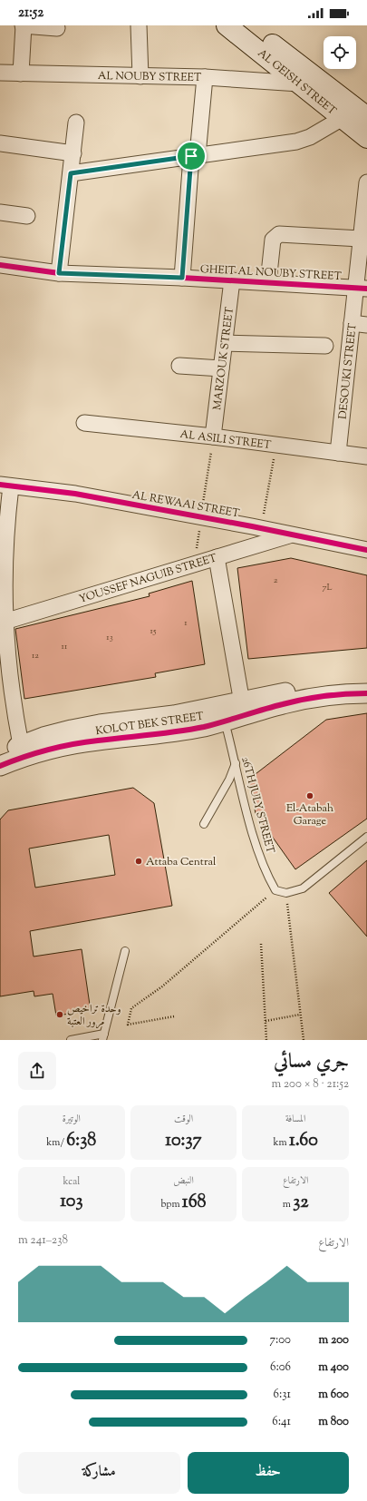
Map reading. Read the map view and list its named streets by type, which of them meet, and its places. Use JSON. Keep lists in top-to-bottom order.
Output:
{
  "streets": {
    "main road": ["AL GEISH STREET"],
    "street": [
      "AL NOUBY STREET",
      "GHEIT AL NOUBY STREET",
      "MARZOUK STREET",
      "DESOUKI STREET",
      "AL ASILI STREET",
      "AL REWAAI STREET",
      "YOUSSEF NAGUIB STREET",
      "KOLOT BEK STREET"
    ],
    "lane": ["26TH JULY STREET"]
  },
  "crossings": [
    ["AL NOUBY STREET", "AL GEISH STREET"],
    ["GHEIT AL NOUBY STREET", "MARZOUK STREET"],
    ["GHEIT AL NOUBY STREET", "DESOUKI STREET"],
    ["MARZOUK STREET", "AL ASILI STREET"],
    ["DESOUKI STREET", "AL ASILI STREET"],
    ["AL REWAAI STREET", "YOUSSEF NAGUIB STREET"],
    ["KOLOT BEK STREET", "26TH JULY STREET"]
  ],
  "places": ["El-Atabah Garage", "Attaba Central", "وحدة تراخيص مرور العتبة"],
  "house_numbers": [
    "2",
    "7L",
    "1",
    "15",
    "13",
    "11",
    "12"
  ],
  "page": {
    "status": "21:52",
    "heading": ["جري مسائي", "21:52 · 8 × 200 m"],
    "stats": [
      ["المسافة", "1.60 km"],
      ["الوقت", "10:37"],
      ["الوتيرة", "6:38 /km"],
      ["الارتفاع", "32 m"],
      ["النبض", "168 bpm"],
      ["kcal", "103"]
    ],
    "chart": ["الارتفاع", "238–241 m"],
    "list": [
      {
        "name": "200 m",
        "note": "7:00"
      },
      {
        "name": "400 m",
        "note": "6:06"
      },
      {
        "name": "600 m",
        "note": "6:31"
      },
      {
        "name": "800 m",
        "note": "6:41"
      }
    ],
    "buttons": ["حفظ", "مشاركة"]
  }
}
